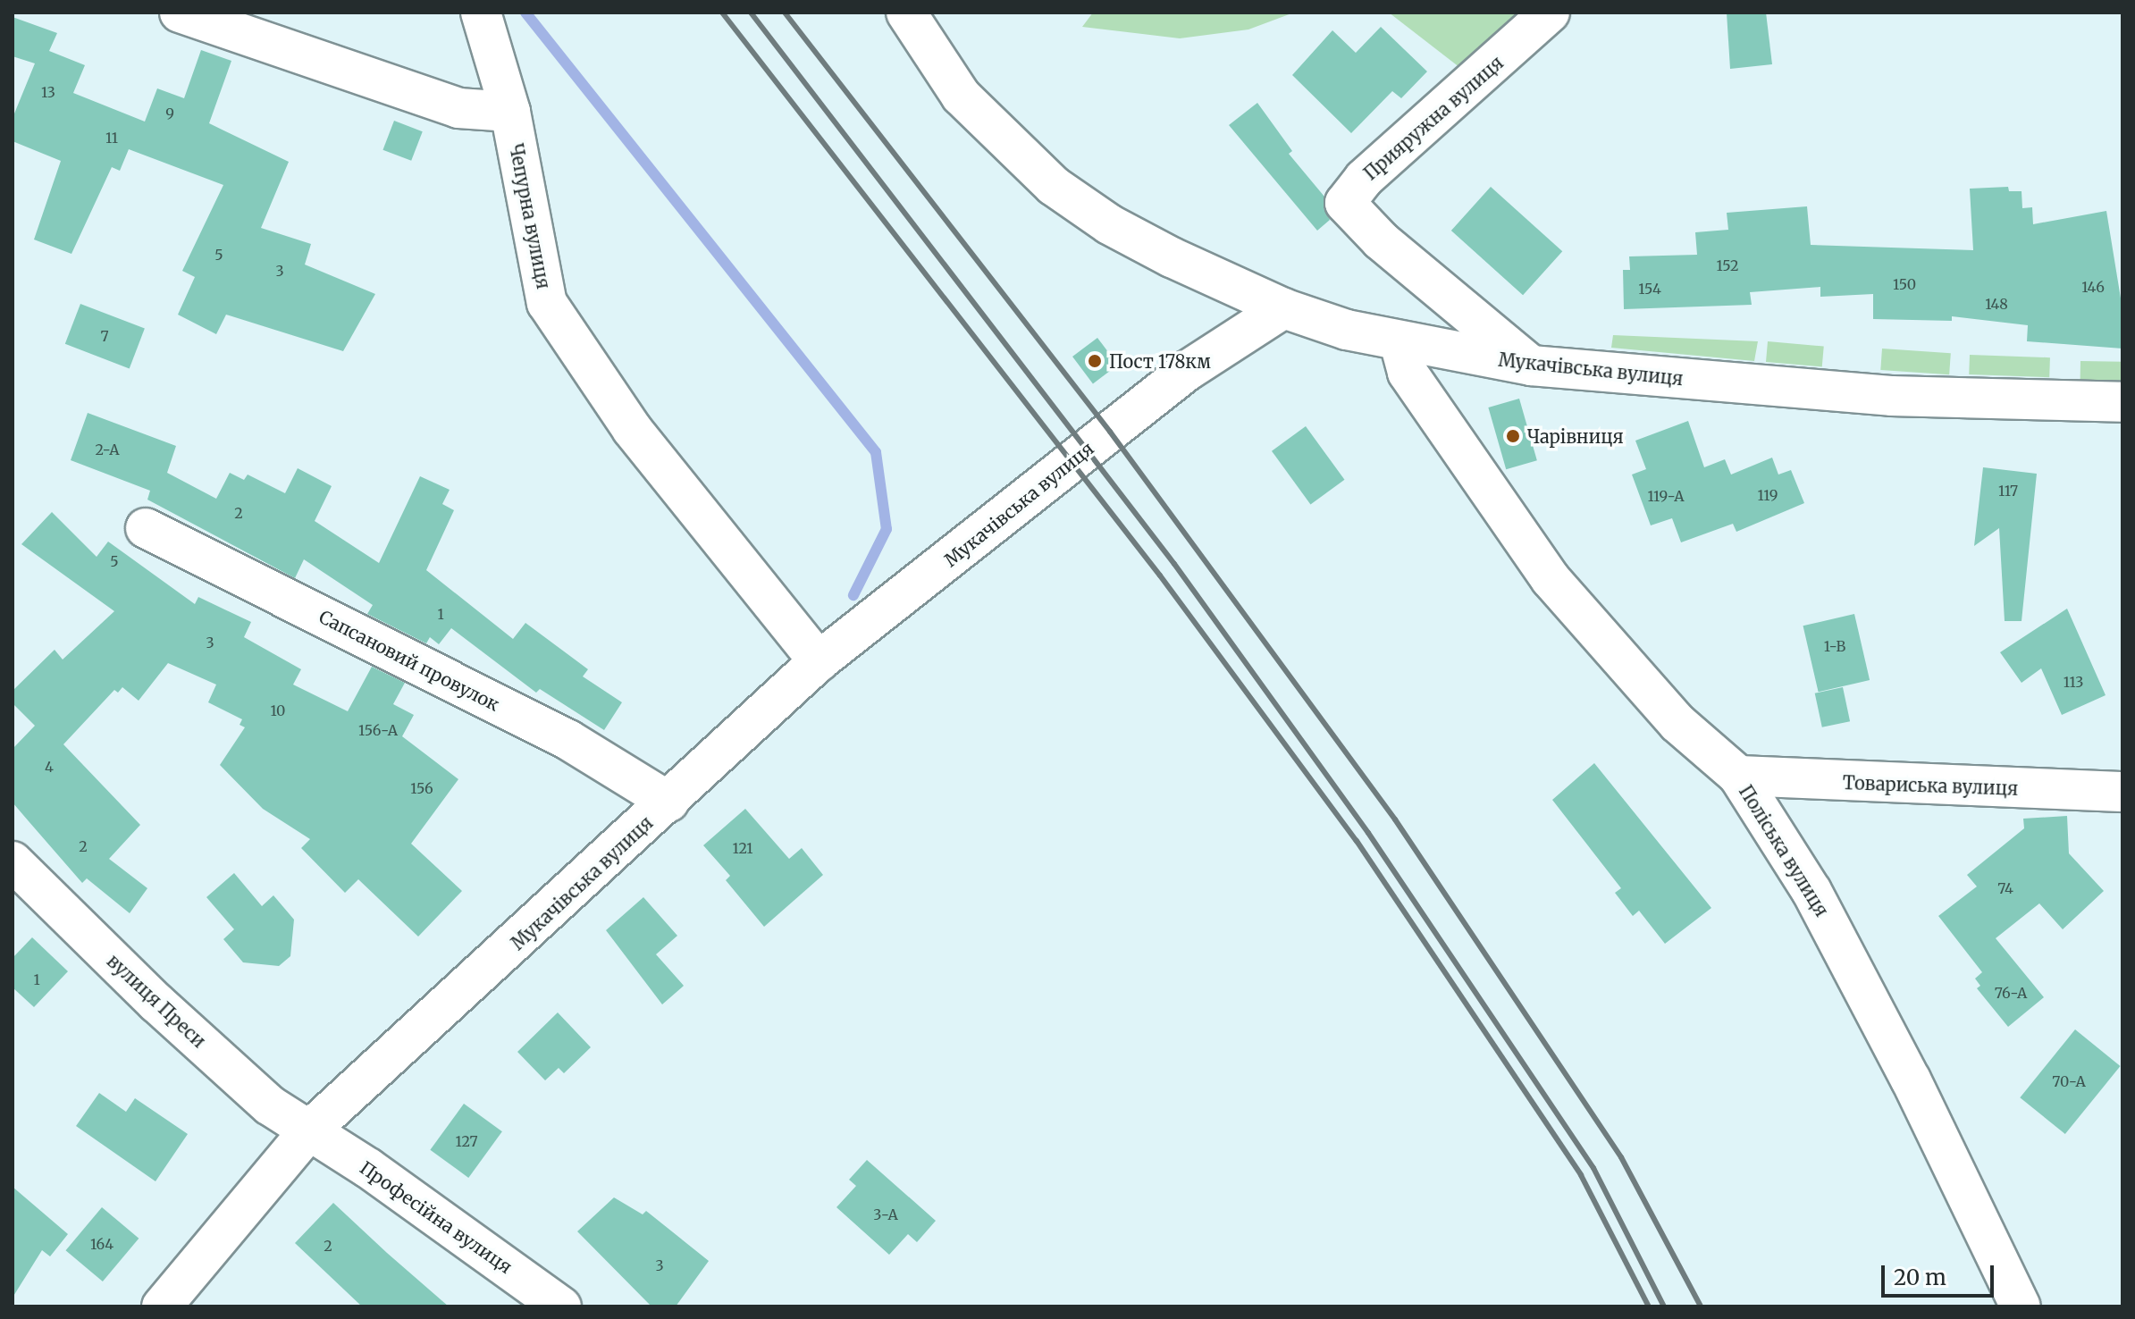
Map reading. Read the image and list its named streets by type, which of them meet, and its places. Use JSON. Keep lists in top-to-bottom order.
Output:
{
  "streets": {
    "street": [
      "Прияружна вулиця",
      "Чепурна вулиця",
      "Мукачівська вулиця",
      "Сапсановий провулок",
      "Товариська вулиця",
      "Поліська вулиця",
      "вулиця Преси",
      "Професійна вулиця"
    ]
  },
  "crossings": [
    ["Прияружна вулиця", "Мукачівська вулиця"],
    ["Чепурна вулиця", "Мукачівська вулиця"],
    ["Мукачівська вулиця", "Сапсановий провулок"],
    ["Мукачівська вулиця", "Поліська вулиця"],
    ["Мукачівська вулиця", "вулиця Преси"],
    ["Мукачівська вулиця", "Професійна вулиця"],
    ["Товариська вулиця", "Поліська вулиця"],
    ["вулиця Преси", "Професійна вулиця"]
  ],
  "places": ["Пост 178км", "Чарівниця"],
  "house_numbers": [
    "13",
    "9",
    "11",
    "5",
    "152",
    "3",
    "150",
    "146",
    "154",
    "148",
    "7",
    "2-А",
    "117",
    "119",
    "119-А",
    "2",
    "5",
    "1",
    "3",
    "1-В",
    "113",
    "10",
    "156-А",
    "4",
    "156",
    "2",
    "121",
    "74",
    "1",
    "76-А",
    "70-А",
    "127",
    "3-А",
    "164",
    "2",
    "3"
  ],
  "scale_bar": "20 m"
}
